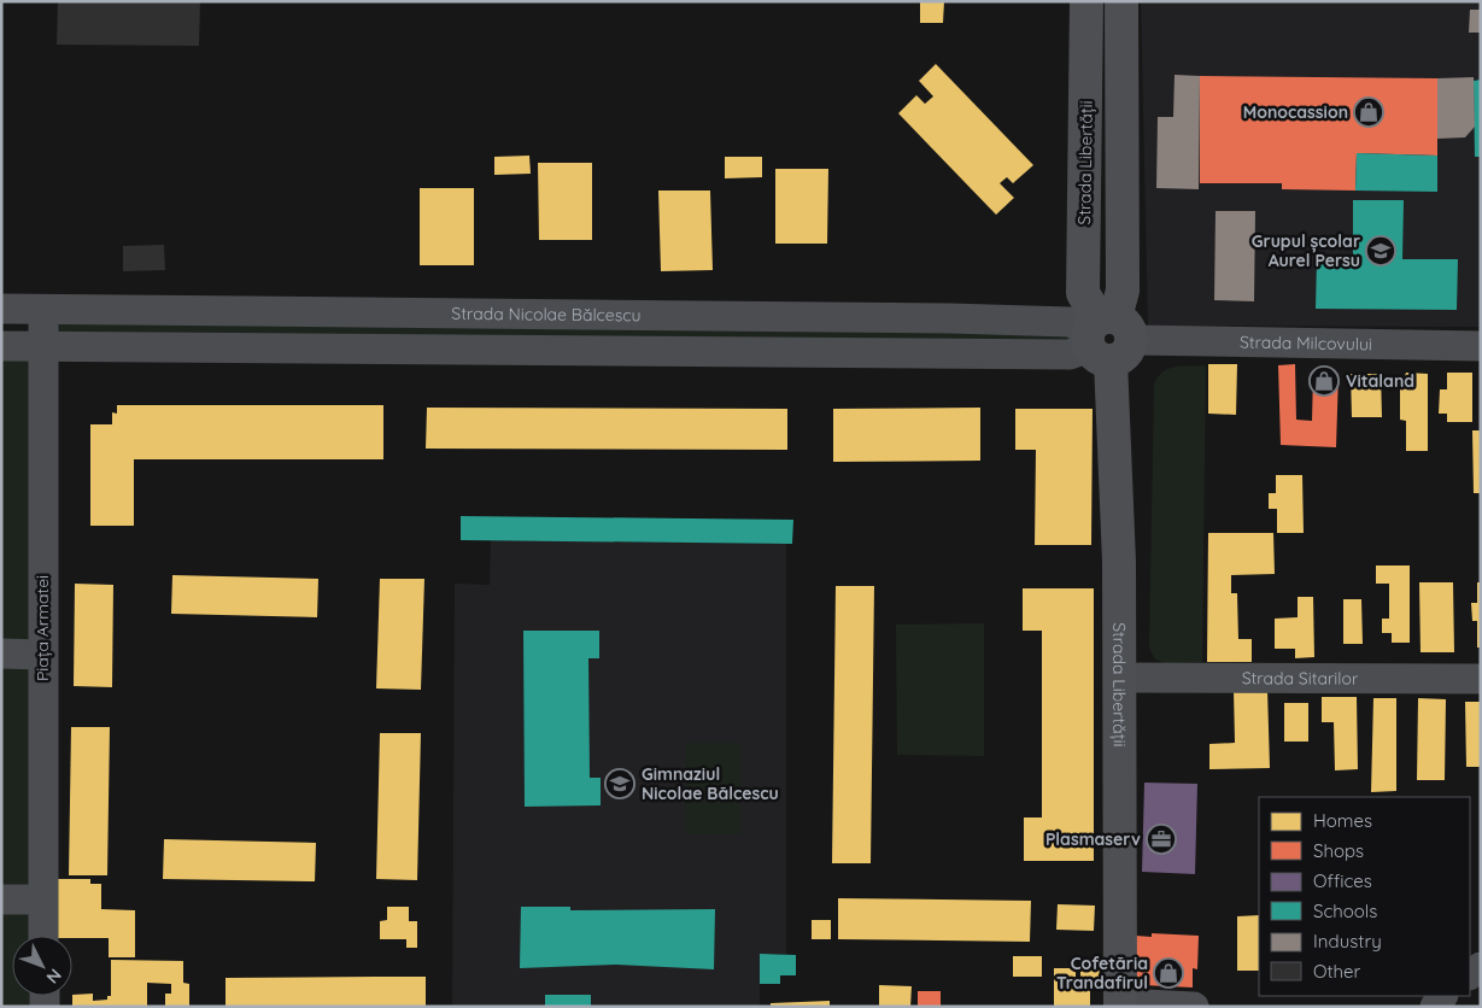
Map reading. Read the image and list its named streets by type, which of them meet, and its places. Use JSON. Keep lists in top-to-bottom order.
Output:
{
  "streets": {
    "main road": ["Strada Libertății"],
    "street": [
      "Strada Nicolae Bălcescu",
      "Strada Milcovului",
      "Piața Armatei",
      "Strada Sitarilor"
    ]
  },
  "crossings": [
    ["Strada Libertății", "Strada Nicolae Bălcescu"],
    ["Strada Libertății", "Strada Milcovului"],
    ["Strada Libertății", "Strada Sitarilor"],
    ["Strada Nicolae Bălcescu", "Strada Milcovului"],
    ["Strada Nicolae Bălcescu", "Piața Armatei"]
  ],
  "places": {
    "shop": ["Monocassion", "Vitaland", "Cofetăria Trandafirul"],
    "school or university": ["Grupul școlar Aurel Persu", "Gimnaziul Nicolae Bălcescu"],
    "office": ["Plasmaserv"]
  },
  "legend": [
    "Homes",
    "Shops",
    "Offices",
    "Schools",
    "Industry",
    "Other"
  ],
  "north": "bottom right"
}
